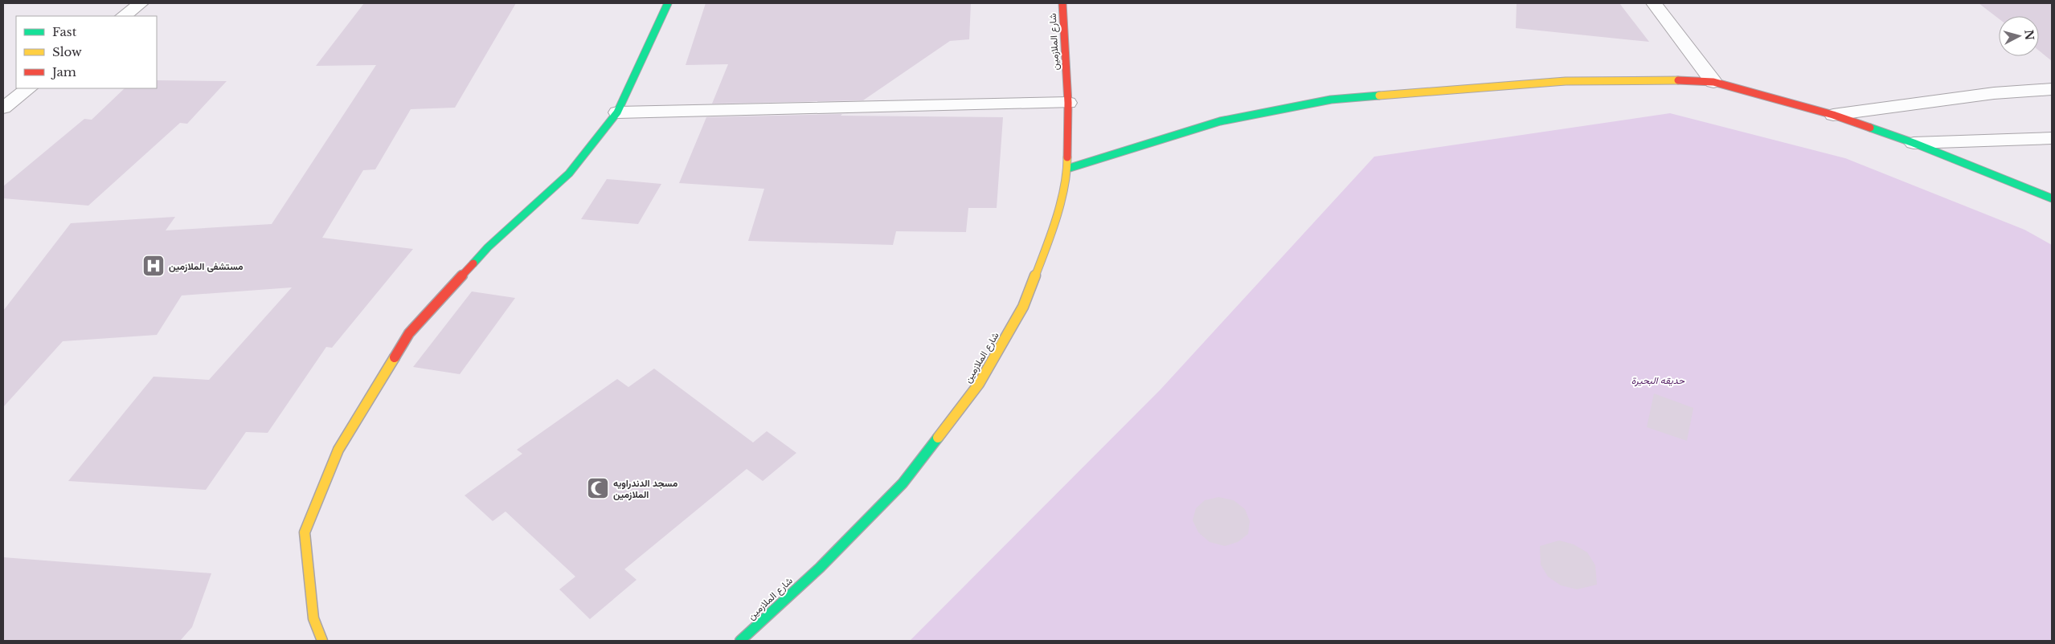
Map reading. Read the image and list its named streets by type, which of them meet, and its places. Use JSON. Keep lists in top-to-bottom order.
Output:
{
  "streets": {
    "street": ["شارع الملازمين"]
  },
  "parks": ["حديقه البحيرة"],
  "places": {
    "hospital": ["مستشفى الملازمين"],
    "mosque": ["مسجد الدندراويه الملازمين"]
  },
  "legend": ["Fast", "Slow", "Jam"],
  "north": "right"
}
